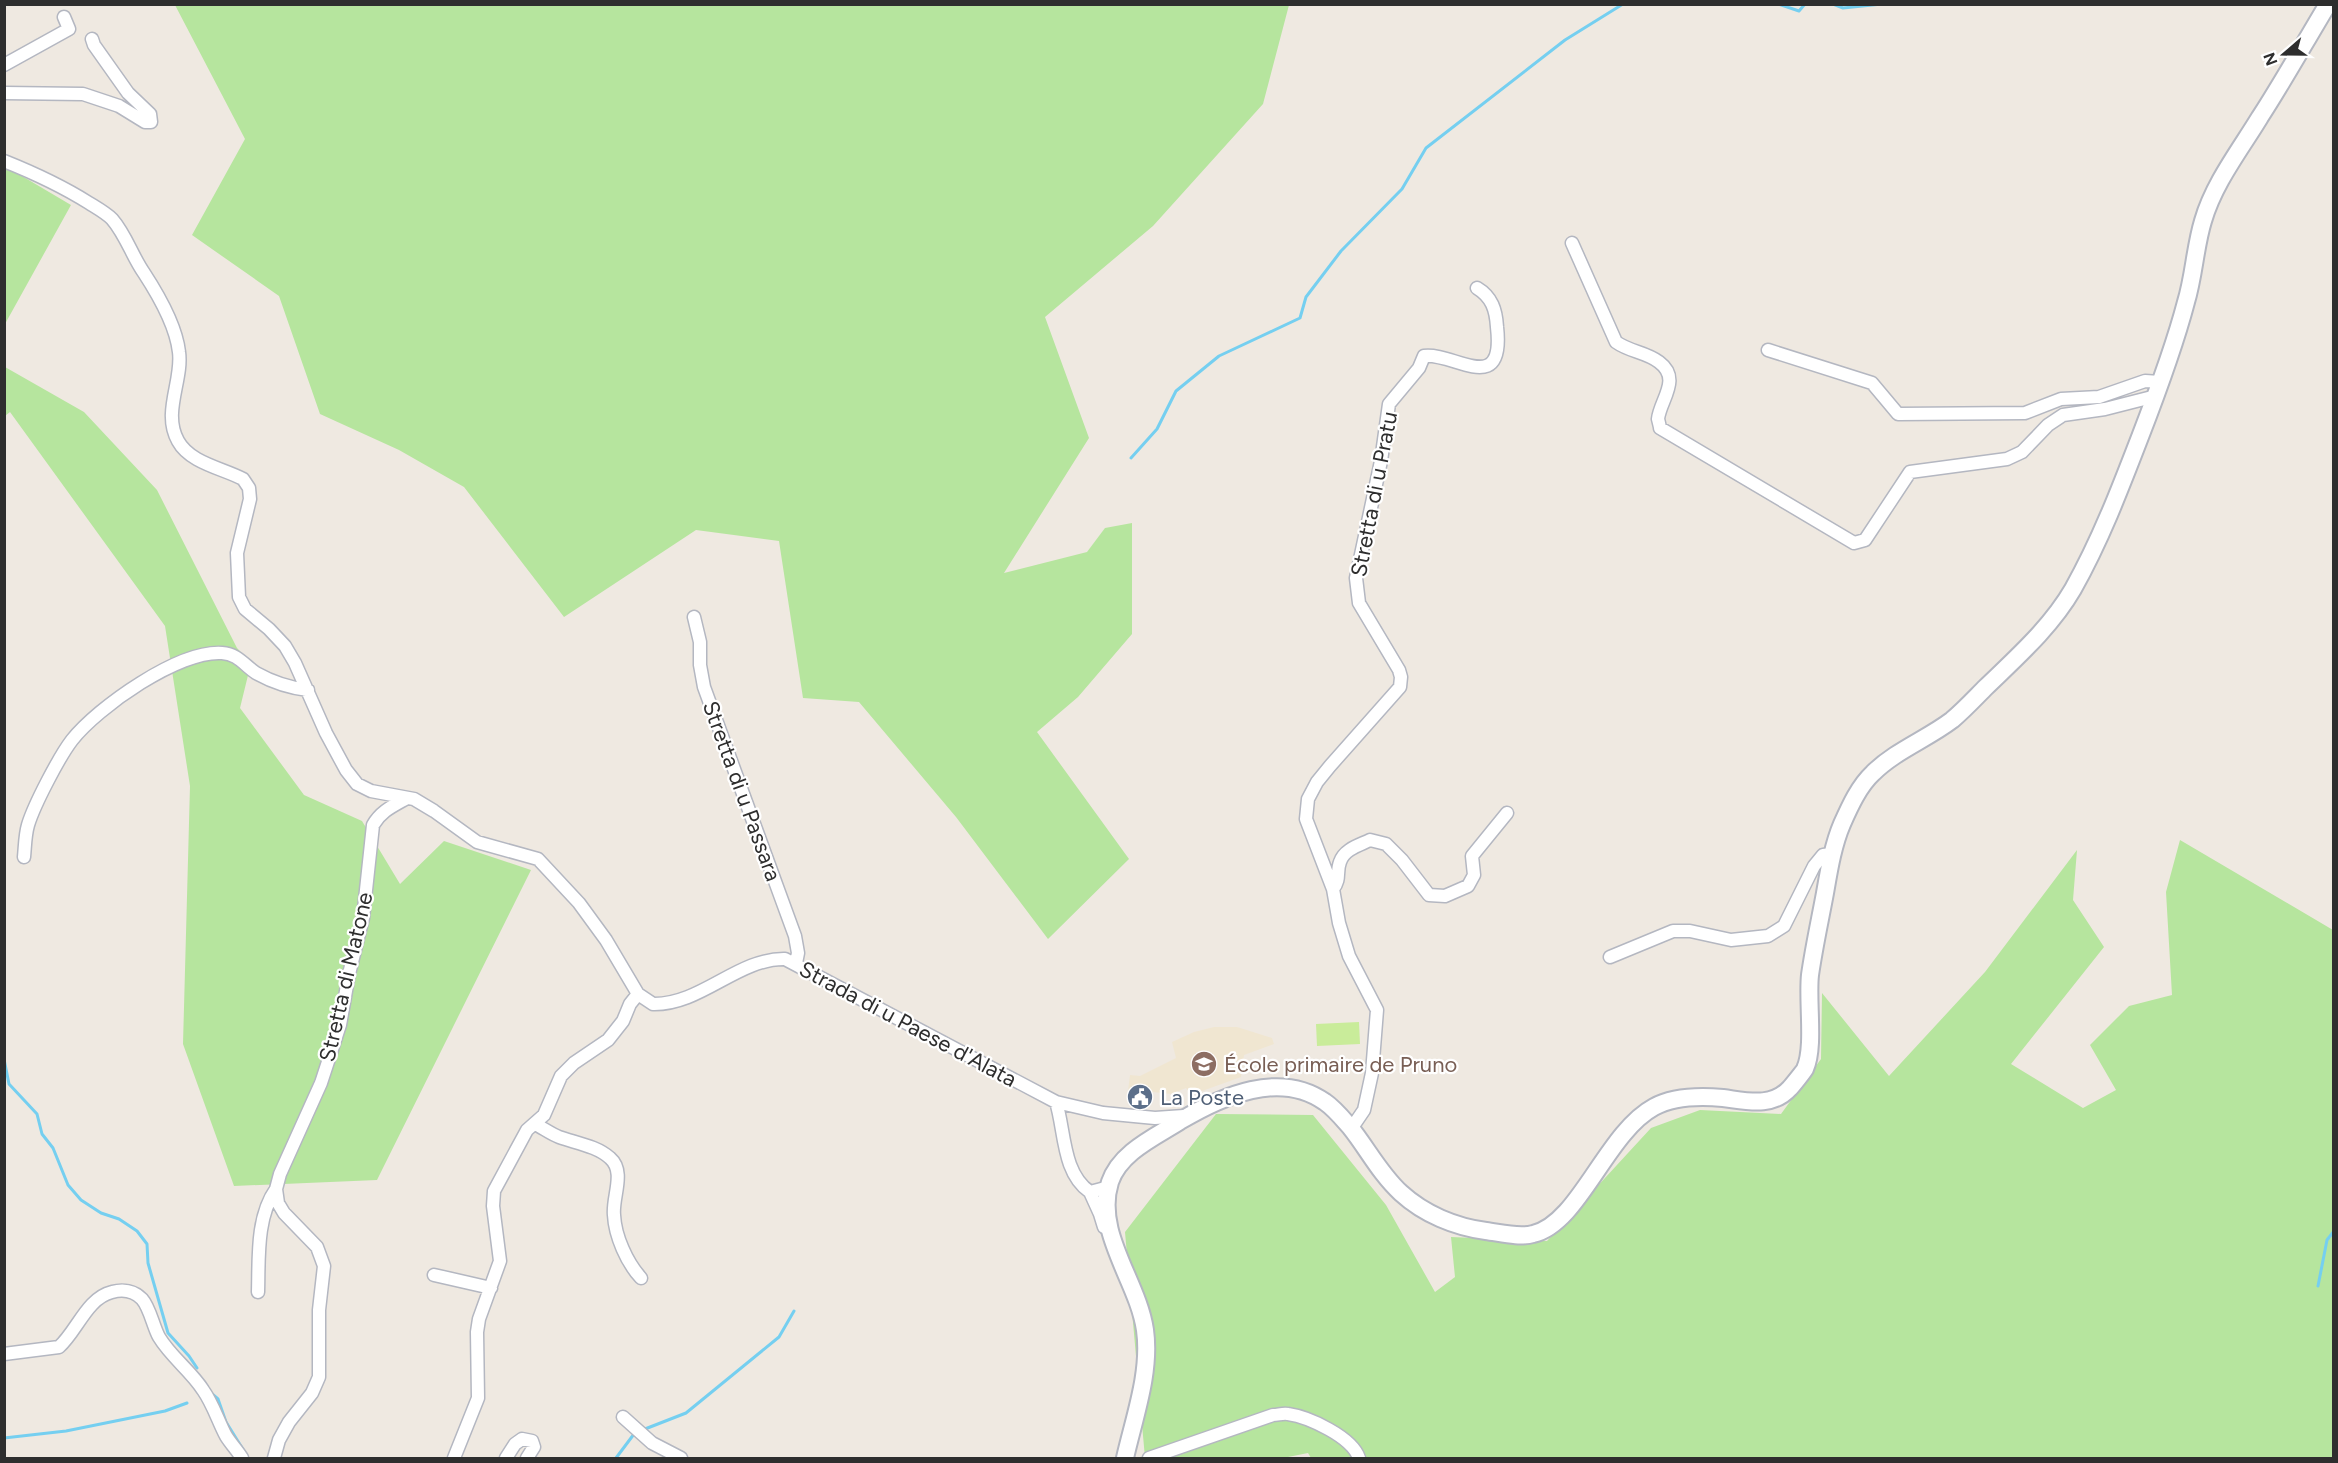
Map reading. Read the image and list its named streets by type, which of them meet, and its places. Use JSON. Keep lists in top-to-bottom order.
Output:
{
  "streets": {
    "street": [
      "Stretta di u Pratu",
      "Stretta di u Passara",
      "Stretta di Matone",
      "Strada di u Paese d'Alata"
    ]
  },
  "crossings": [
    ["Stretta di u Passara", "Strada di u Paese d'Alata"]
  ],
  "places": {
    "school or university": ["École primaire de Pruno"],
    "public building": ["La Poste"]
  },
  "north": "left"
}
